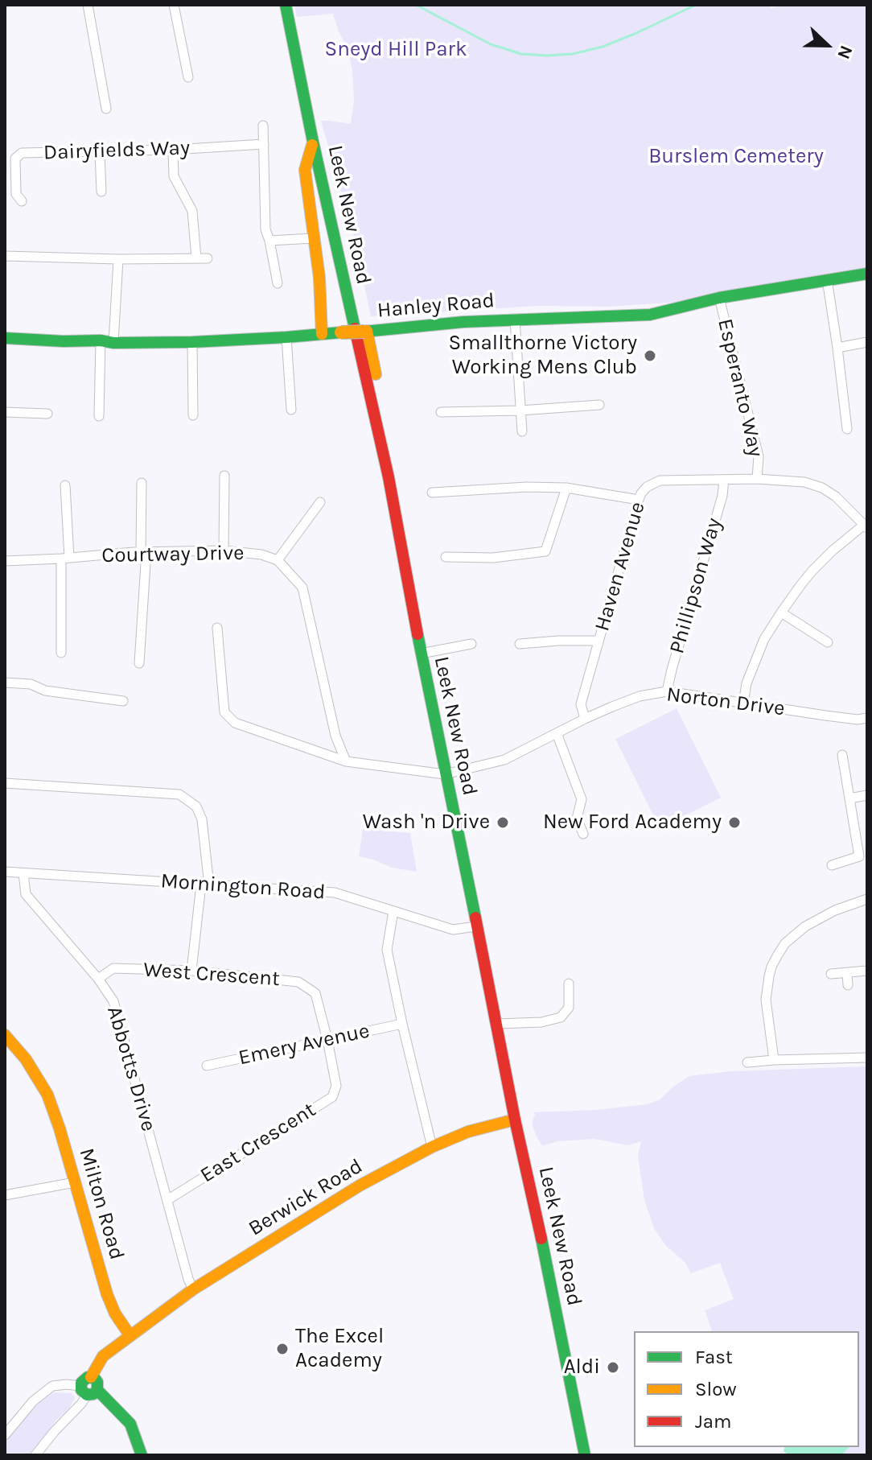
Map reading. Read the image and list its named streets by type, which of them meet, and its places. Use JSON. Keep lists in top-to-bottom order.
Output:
{
  "streets": {
    "main road": [
      "Leek New Road",
      "Hanley Road",
      "Berwick Road",
      "Milton Road"
    ],
    "street": [
      "Dairyfields Way",
      "Esperanto Way",
      "Courtway Drive",
      "Haven Avenue",
      "Phillipson Way",
      "Norton Drive",
      "Mornington Road",
      "West Crescent",
      "Emery Avenue",
      "Abbotts Drive",
      "East Crescent"
    ]
  },
  "crossings": [
    ["Leek New Road", "Norton Drive"],
    ["Leek New Road", "Mornington Road"],
    ["Leek New Road", "Berwick Road"],
    ["Hanley Road", "Esperanto Way"],
    ["Esperanto Way", "Haven Avenue"],
    ["Haven Avenue", "Phillipson Way"],
    ["Haven Avenue", "Norton Drive"],
    ["Phillipson Way", "Norton Drive"],
    ["Mornington Road", "Abbotts Drive"],
    ["West Crescent", "Emery Avenue"],
    ["West Crescent", "Abbotts Drive"],
    ["West Crescent", "East Crescent"],
    ["Emery Avenue", "East Crescent"],
    ["Abbotts Drive", "East Crescent"],
    ["Abbotts Drive", "Berwick Road"],
    ["Berwick Road", "Milton Road"]
  ],
  "parks": ["Sneyd Hill Park", "Burslem Cemetery"],
  "places": [
    "Smallthorne Victory Working Mens Club",
    "Wash 'n Drive",
    "New Ford Academy",
    "The Excel Academy",
    "Aldi"
  ],
  "legend": ["Fast", "Slow", "Jam"],
  "north": "right"
}
